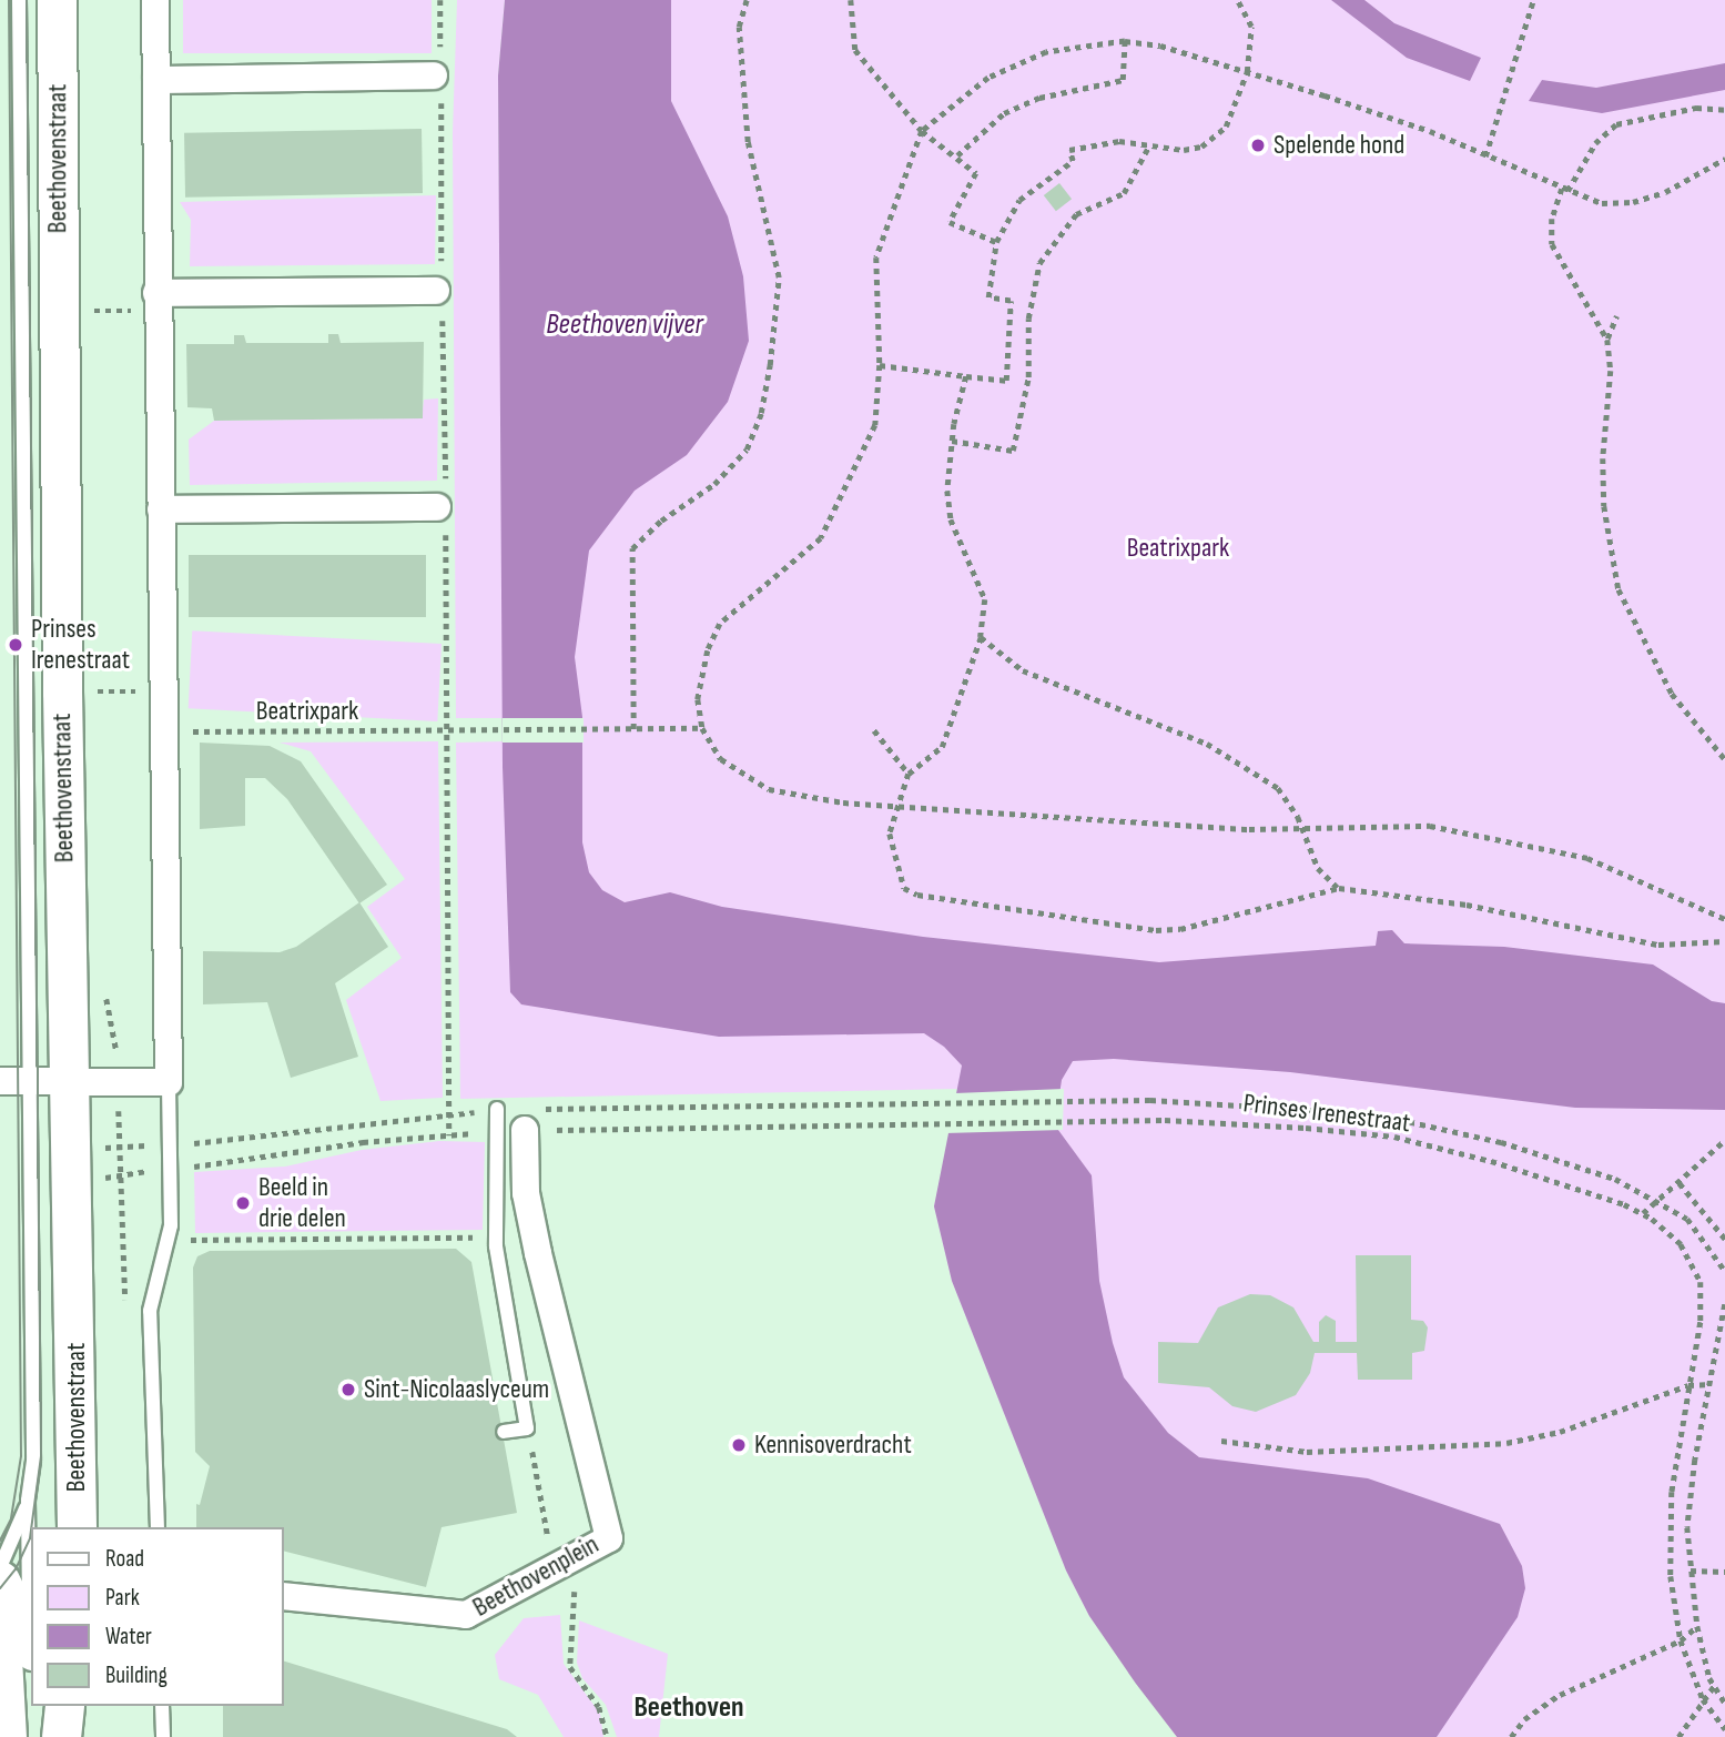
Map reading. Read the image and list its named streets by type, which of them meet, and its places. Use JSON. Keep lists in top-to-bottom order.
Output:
{
  "streets": {
    "main road": ["Beethovenstraat"],
    "street": ["Beethovenplein"],
    "path": ["Beatrixpark", "Prinses Irenestraat"]
  },
  "districts": ["Beethoven"],
  "water": ["Beethoven vijver"],
  "parks": ["Beatrixpark"],
  "places": [
    "Spelende hond",
    "Prinses Irenestraat",
    "Beeld in drie delen",
    "Sint-Nicolaaslyceum",
    "Kennisoverdracht"
  ],
  "legend": [
    "Road",
    "Park",
    "Water",
    "Building"
  ]
}
